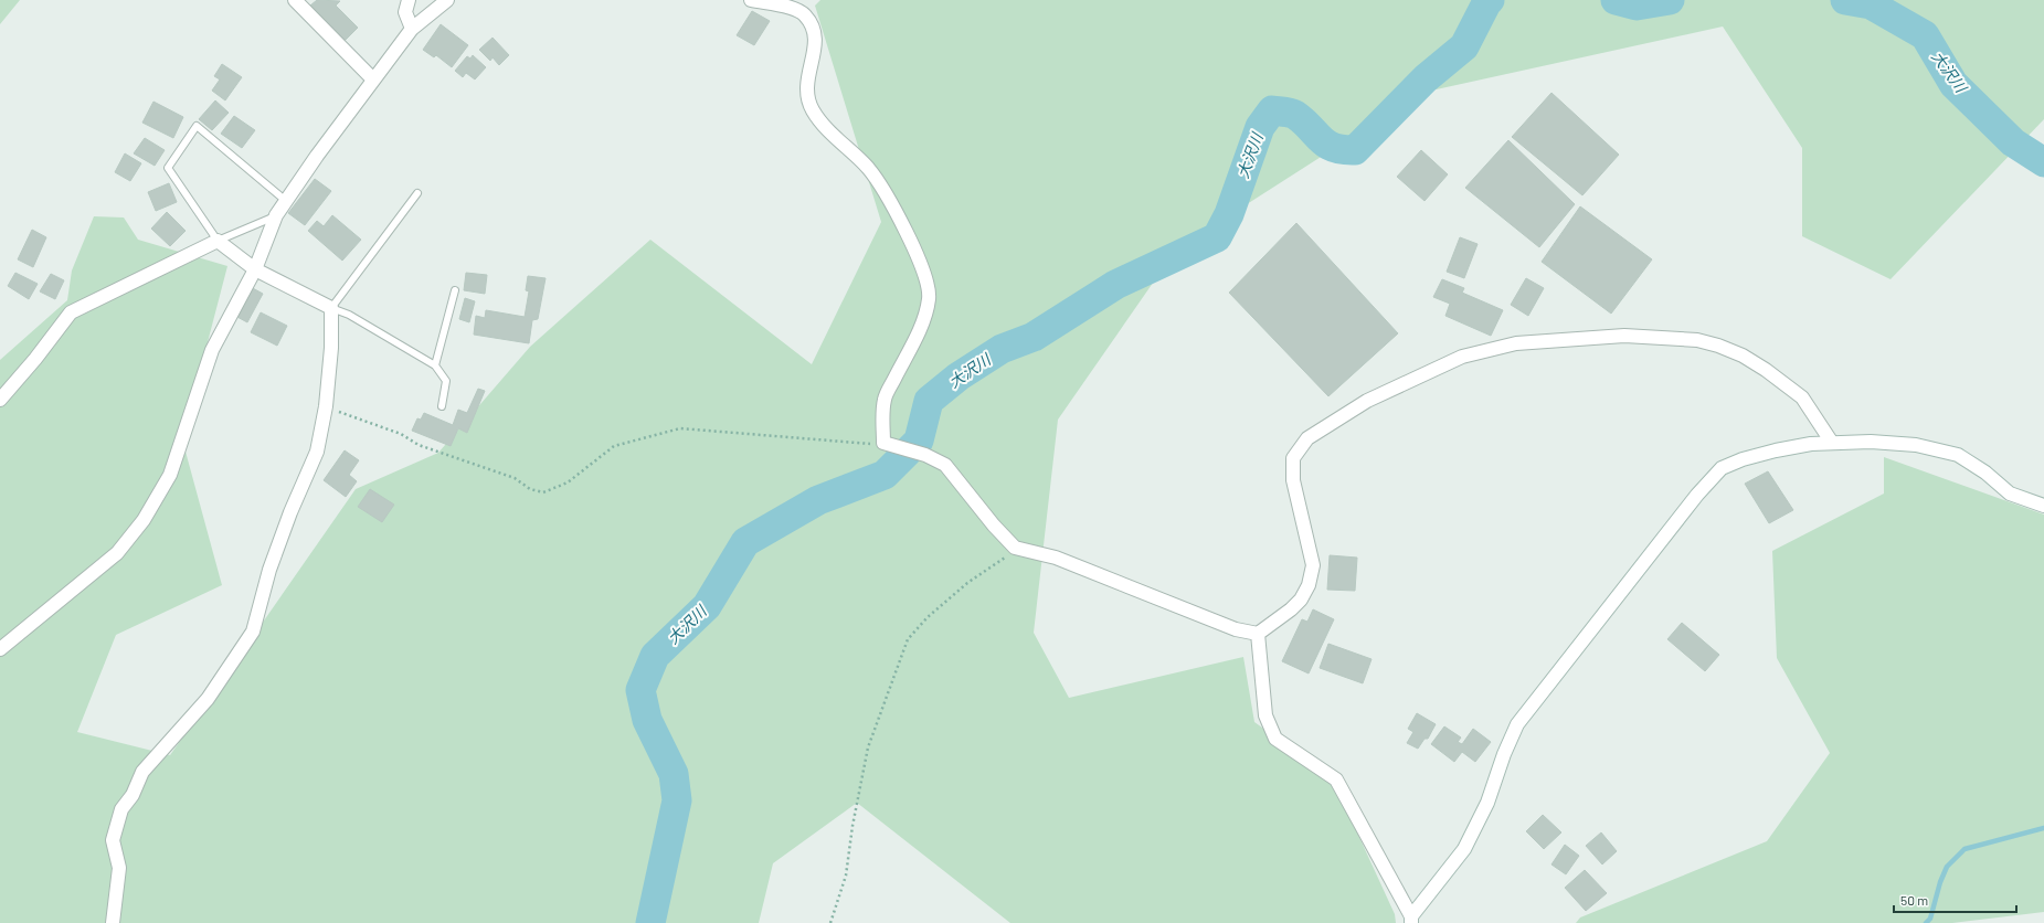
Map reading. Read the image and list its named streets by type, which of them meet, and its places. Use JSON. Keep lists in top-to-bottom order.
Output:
{
  "water": ["大沢川"],
  "scale_bar": "50 m"
}
